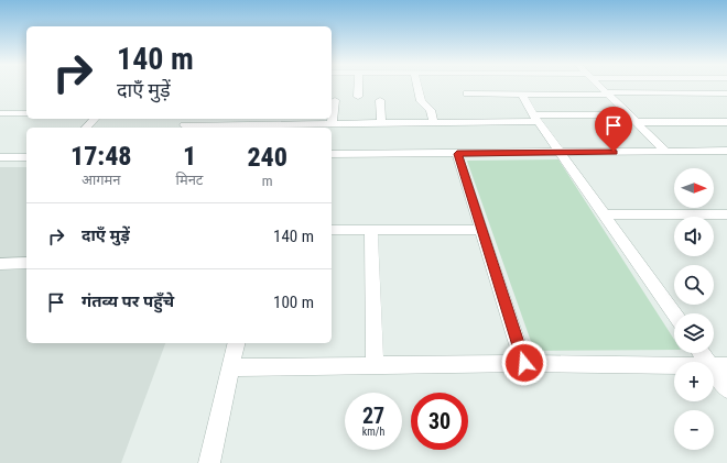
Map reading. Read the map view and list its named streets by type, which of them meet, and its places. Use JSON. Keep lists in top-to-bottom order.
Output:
{
  "north": "right",
  "page": {
    "turn": ["140 m", "दाएँ मुड़ें"],
    "eta": [
      "17:48",
      "आगमन",
      "1",
      "मिनट",
      "240",
      "m"
    ],
    "map_buttons": ["+", "−"],
    "list": [
      {
        "name": "दाएँ मुड़ें",
        "value": "140 m"
      },
      {
        "name": "गंतव्य पर पहुँचे",
        "value": "100 m"
      }
    ],
    "speed": "27 km/h",
    "limit": "30"
  }
}
